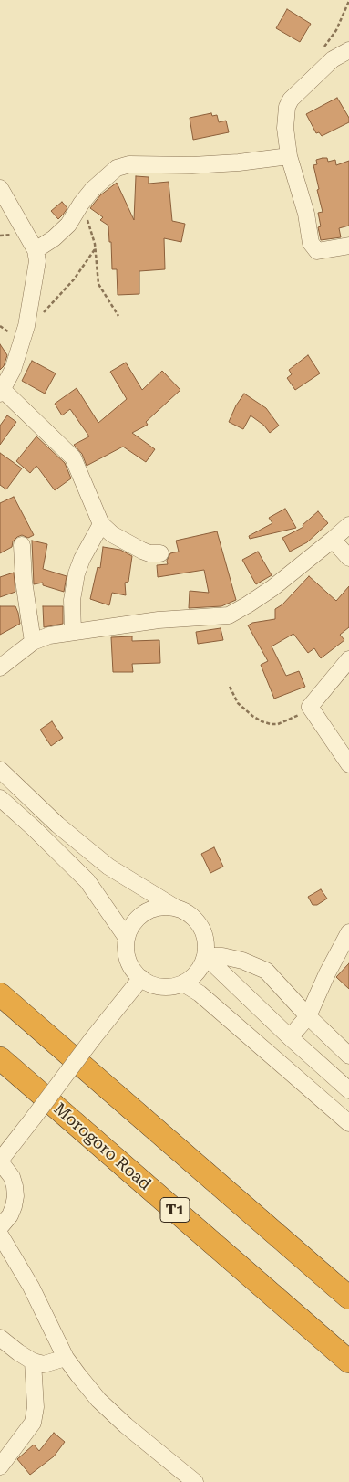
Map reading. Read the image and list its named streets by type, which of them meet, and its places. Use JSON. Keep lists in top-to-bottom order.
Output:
{
  "streets": {
    "highway": ["Morogoro Road", "T1"]
  }
}
